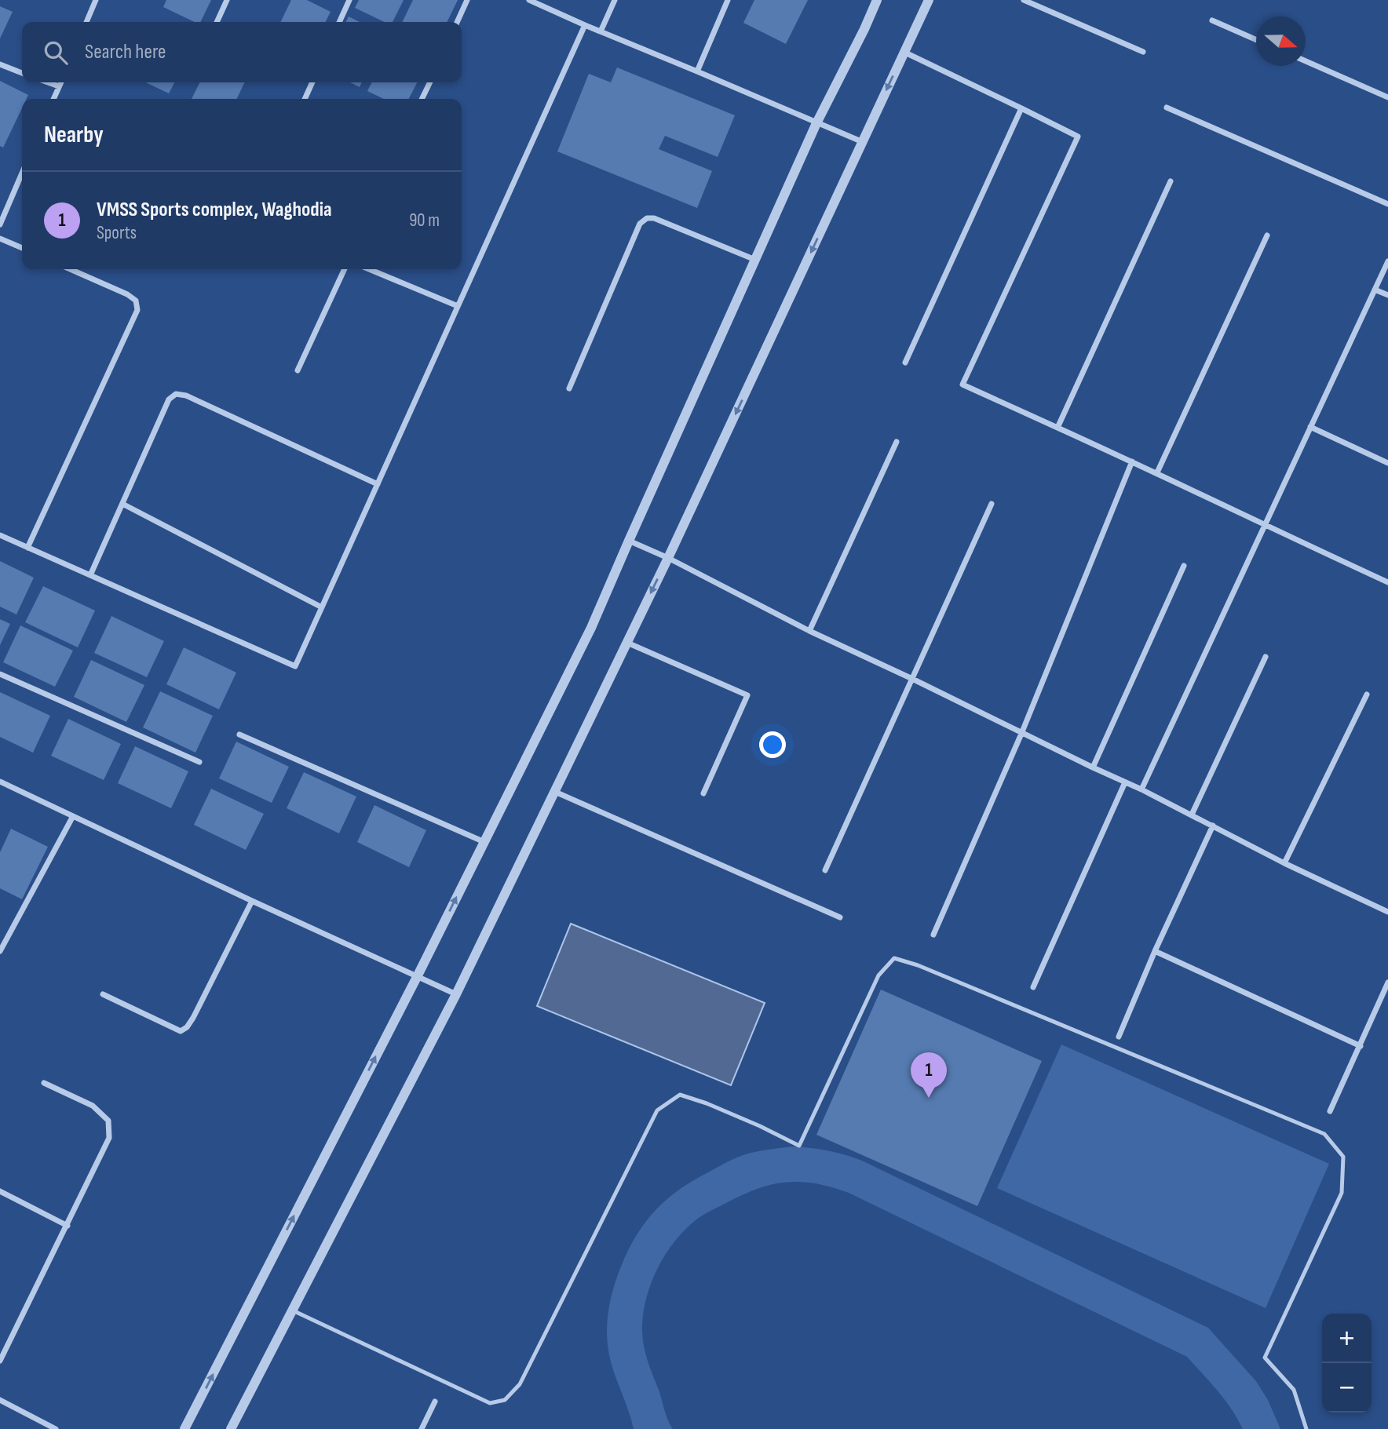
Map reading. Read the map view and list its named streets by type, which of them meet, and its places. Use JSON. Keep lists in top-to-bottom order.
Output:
{
  "north": "right",
  "page": {
    "search": "Search here",
    "heading": "Nearby",
    "list": [
      {
        "mark": "1",
        "name": "VMSS Sports complex, Waghodia",
        "note": "Sports",
        "value": "90 m"
      }
    ],
    "pins": "1",
    "map_buttons": ["+", "−"]
  }
}
